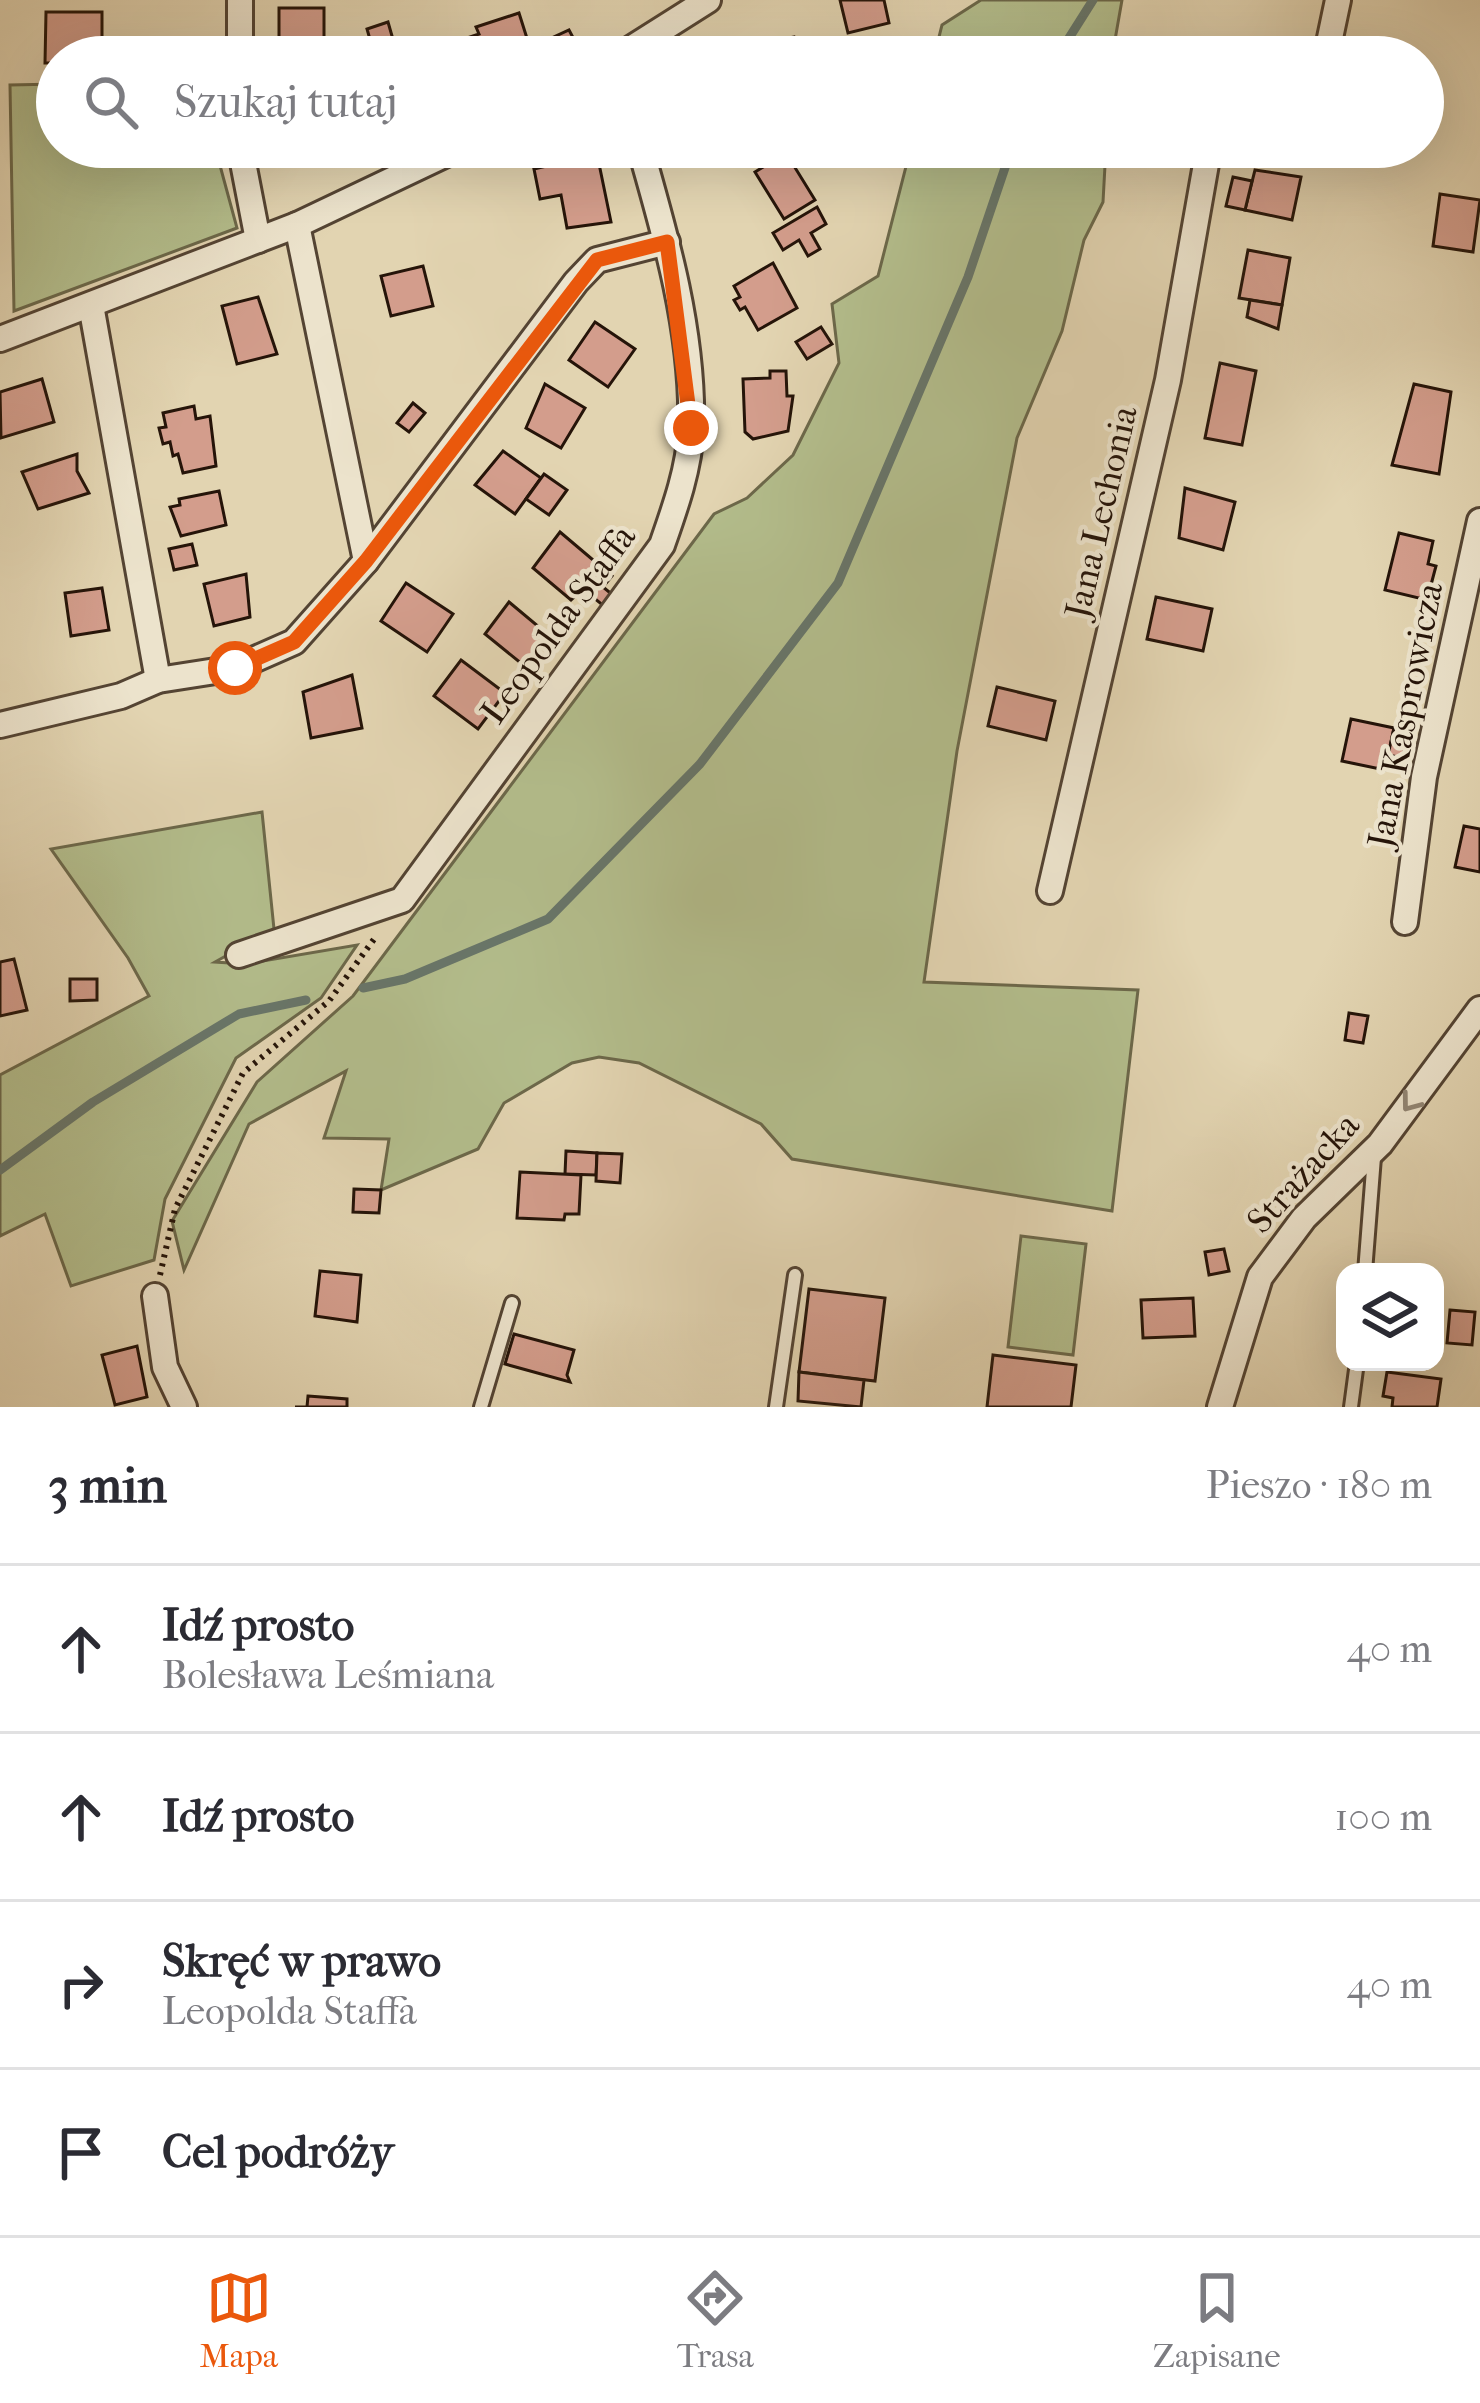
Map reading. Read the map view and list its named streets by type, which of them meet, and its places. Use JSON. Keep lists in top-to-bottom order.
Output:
{
  "streets": {
    "street": [
      "Jana Lechonia",
      "Leopolda Staffa",
      "Jana Kasprowicza",
      "Strażacka"
    ]
  },
  "one_way": ["Strażacka"],
  "page": {
    "search": "Szukaj tutaj",
    "heading": ["3 min", "Pieszo · 180 m"],
    "list": [
      ["Idź prosto", "Bolesława Leśmiana", "40 m"],
      ["Idź prosto", "100 m"],
      ["Skręć w prawo", "Leopolda Staffa", "40 m"],
      "Cel podróży"
    ],
    "nav": ["Mapa", "Trasa", "Zapisane"]
  }
}
